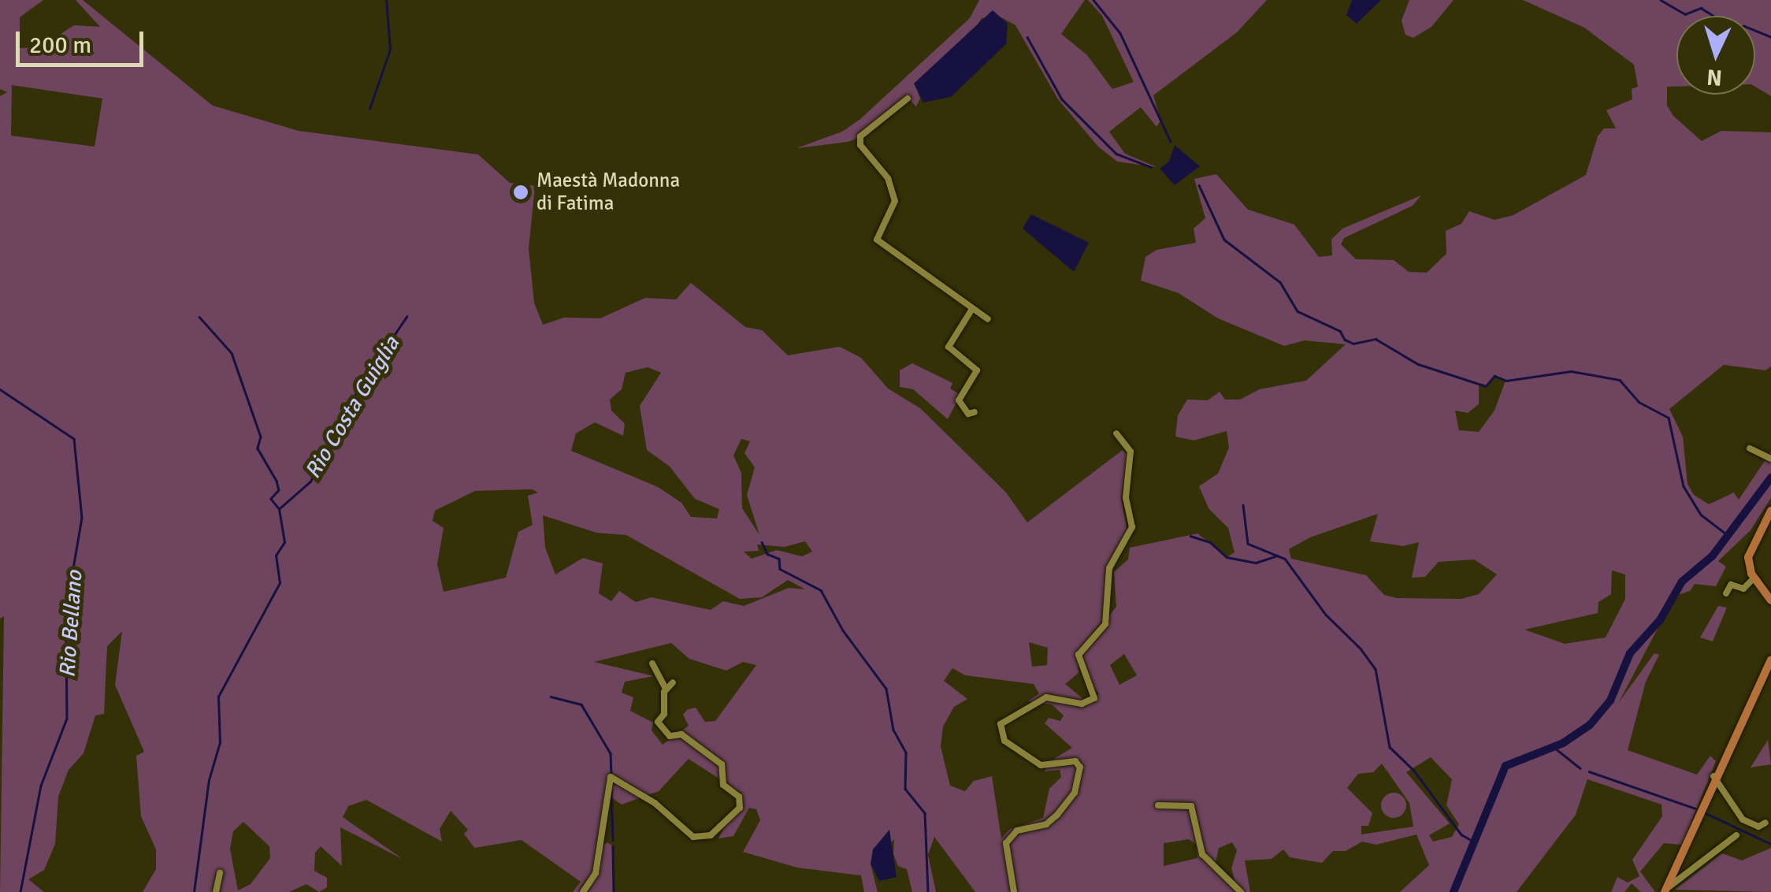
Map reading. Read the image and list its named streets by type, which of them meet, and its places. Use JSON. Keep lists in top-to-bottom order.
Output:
{
  "water": ["Rio Costa Guiglia", "Rio Bellano"],
  "places": ["Maestà Madonna di Fatima"],
  "scale_bar": "200 m",
  "north": "bottom"
}
